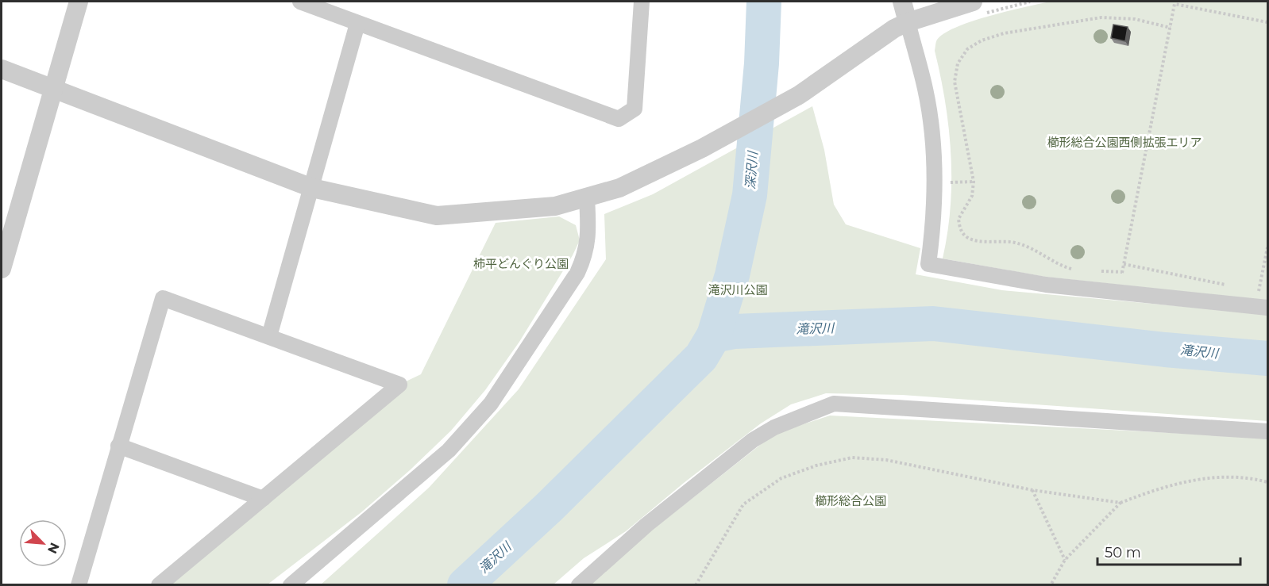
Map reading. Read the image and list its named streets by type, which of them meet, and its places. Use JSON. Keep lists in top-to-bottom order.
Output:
{
  "water": ["深沢川", "滝沢川"],
  "parks": [
    "櫛形総合公園西側拡張エリア",
    "柿平どんぐり公園",
    "滝沢川公園",
    "櫛形総合公園"
  ],
  "scale_bar": "50 m",
  "north": "bottom right"
}
